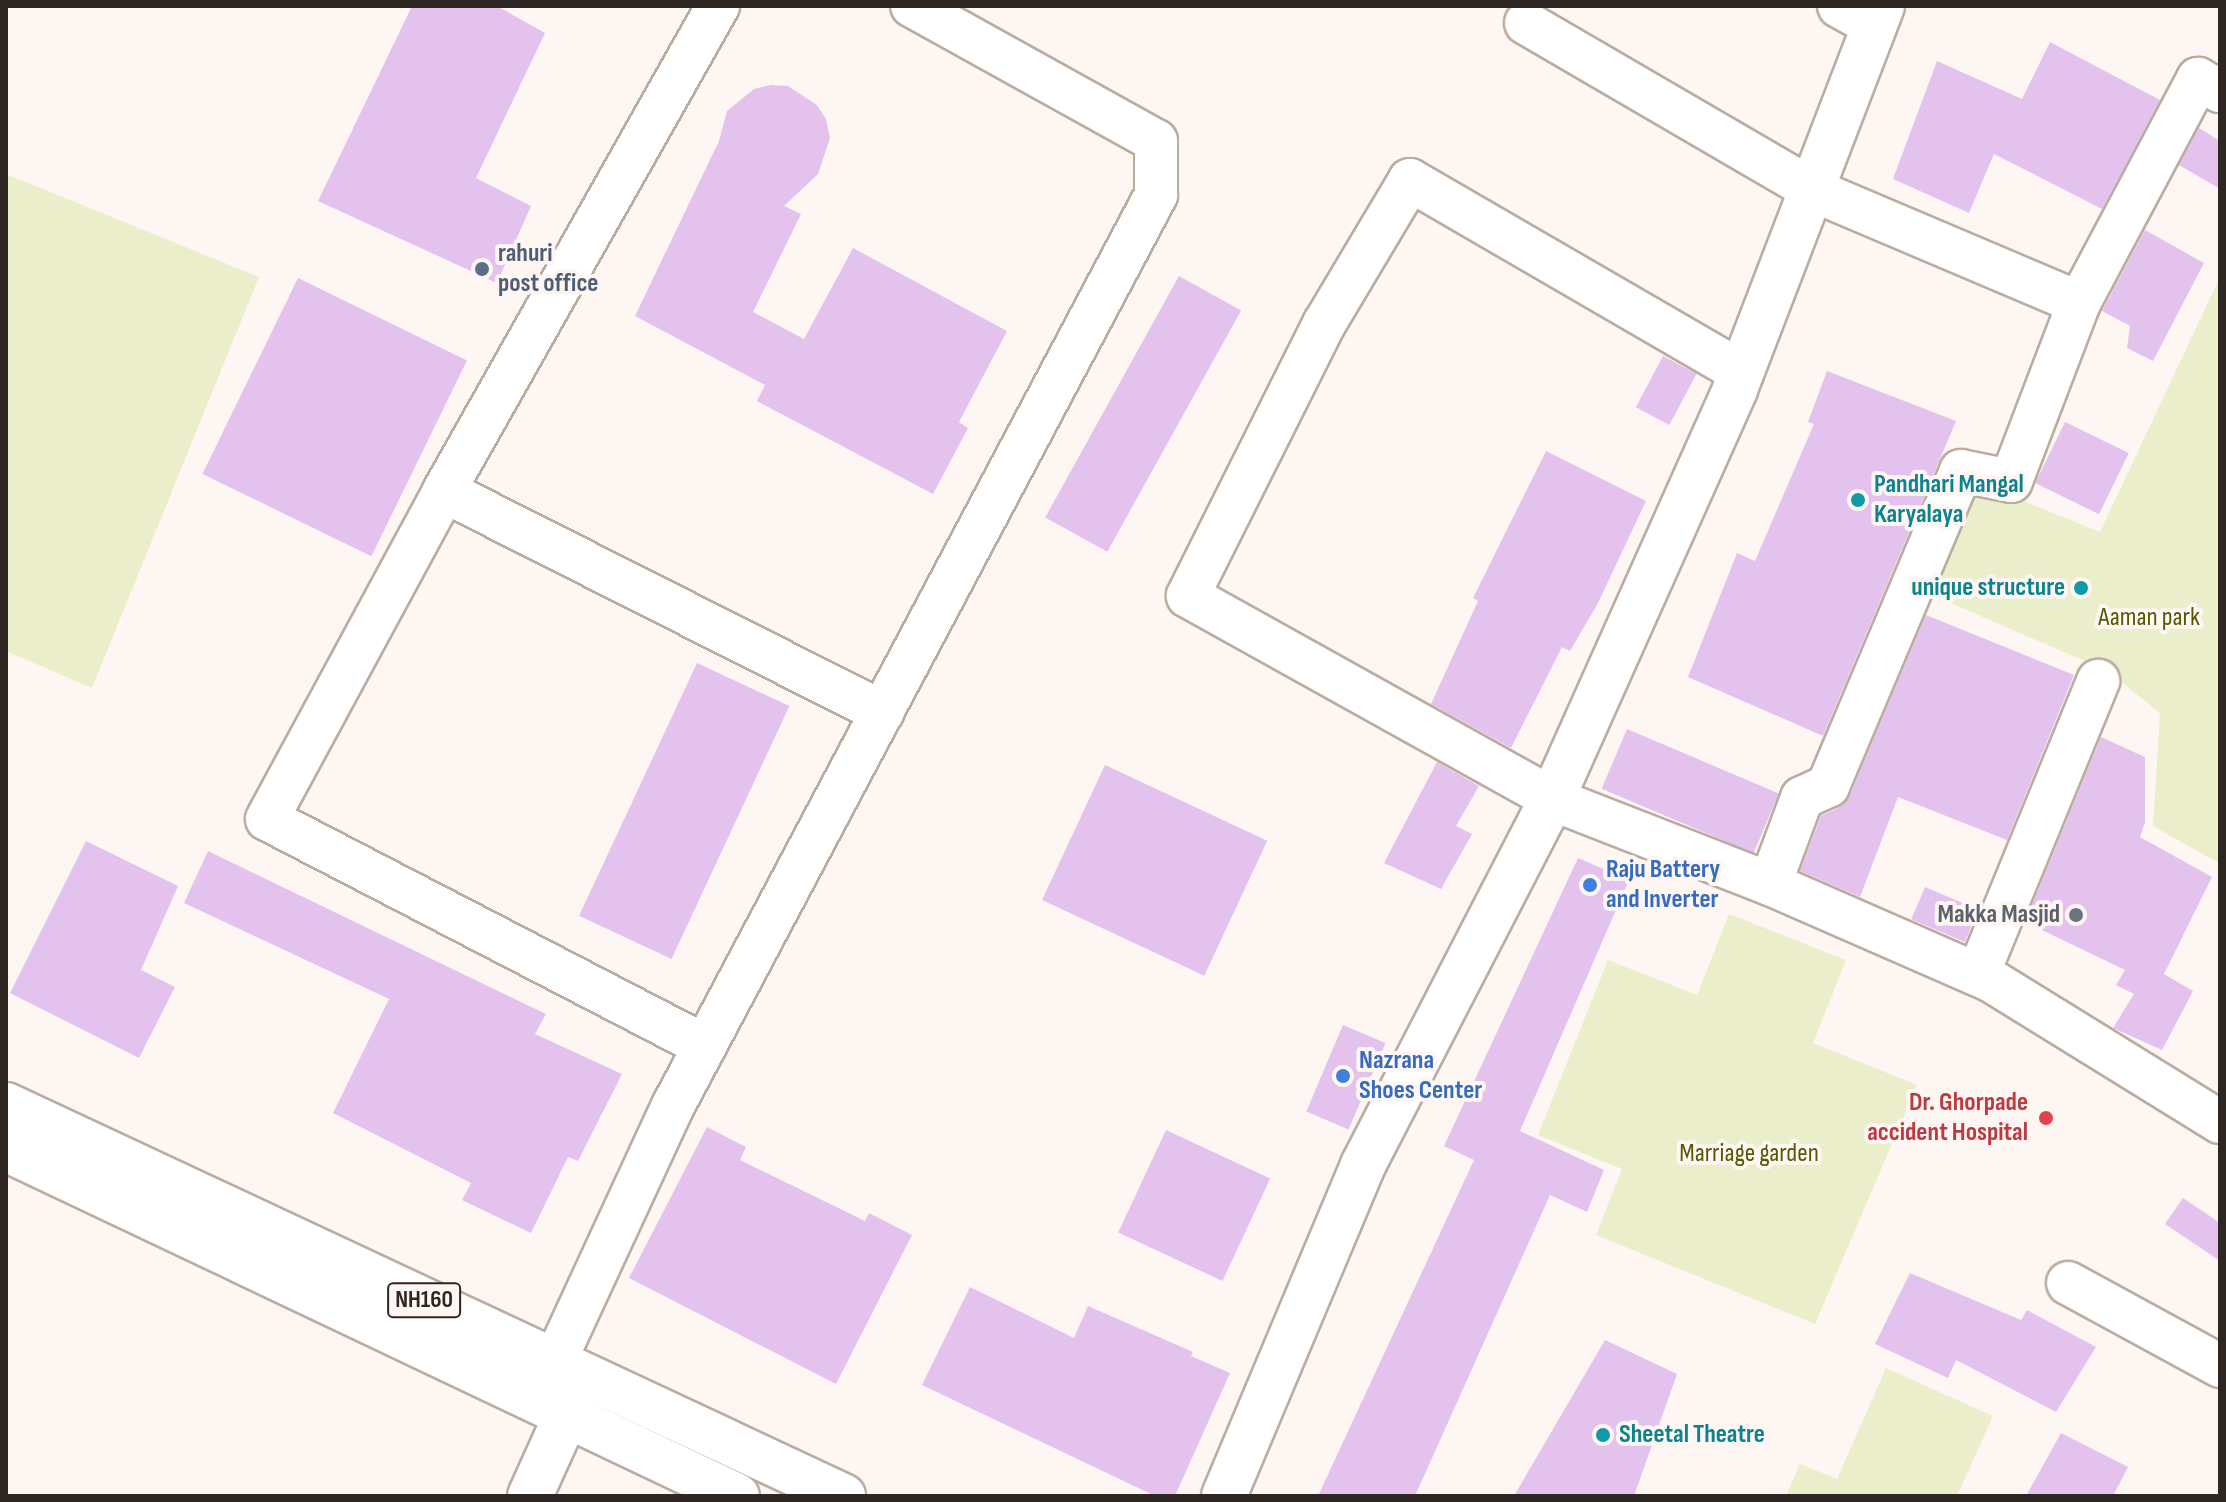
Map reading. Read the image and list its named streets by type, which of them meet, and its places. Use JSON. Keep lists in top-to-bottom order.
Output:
{
  "streets": {
    "main road": ["NH160"]
  },
  "parks": ["Aaman park", "Marriage garden"],
  "places": [
    "rahuri post office",
    "Pandhari Mangal Karyalaya",
    "unique structure",
    "Raju Battery and Inverter",
    "Makka Masjid",
    "Nazrana Shoes Center",
    "Dr. Ghorpade accident Hospital",
    "Sheetal Theatre"
  ]
}
